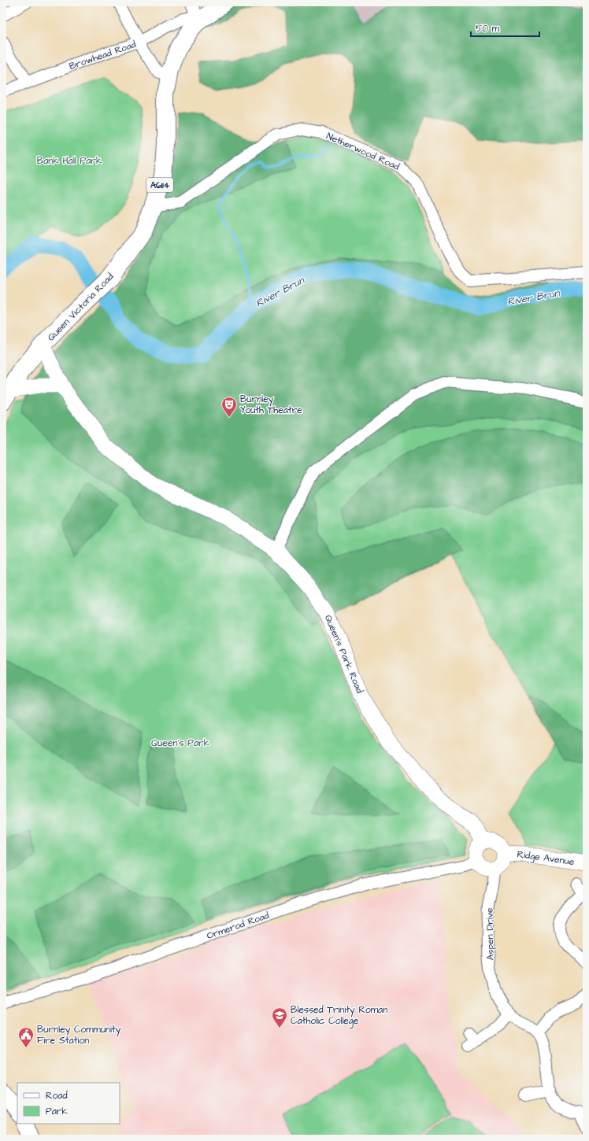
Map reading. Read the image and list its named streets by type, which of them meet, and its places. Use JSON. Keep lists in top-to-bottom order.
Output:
{
  "streets": {
    "highway": ["A6114", "Queen Victoria Road"],
    "street": [
      "Browhead Road",
      "Netherwood Road",
      "Queen's Park Road",
      "Ridge Avenue",
      "Ormerod Road",
      "Aspen Drive"
    ]
  },
  "crossings": [
    ["Browhead Road", "A6114"],
    ["Netherwood Road", "Queen Victoria Road"],
    ["A6114", "Queen Victoria Road"],
    ["Queen Victoria Road", "Queen's Park Road"],
    ["Queen's Park Road", "Ridge Avenue"],
    ["Queen's Park Road", "Ormerod Road"],
    ["Queen's Park Road", "Aspen Drive"],
    ["Ridge Avenue", "Ormerod Road"],
    ["Ridge Avenue", "Aspen Drive"],
    ["Ormerod Road", "Aspen Drive"]
  ],
  "water": ["River Brun"],
  "parks": ["Bank Hall Park", "Queen's Park"],
  "places": {
    "theatre": ["Burnley Youth Theatre"],
    "school or university": ["Blessed Trinity Roman Catholic College"],
    "public building": ["Burnley Community Fire Station"]
  },
  "legend": ["Road", "Park"],
  "scale_bar": "50 m"
}
